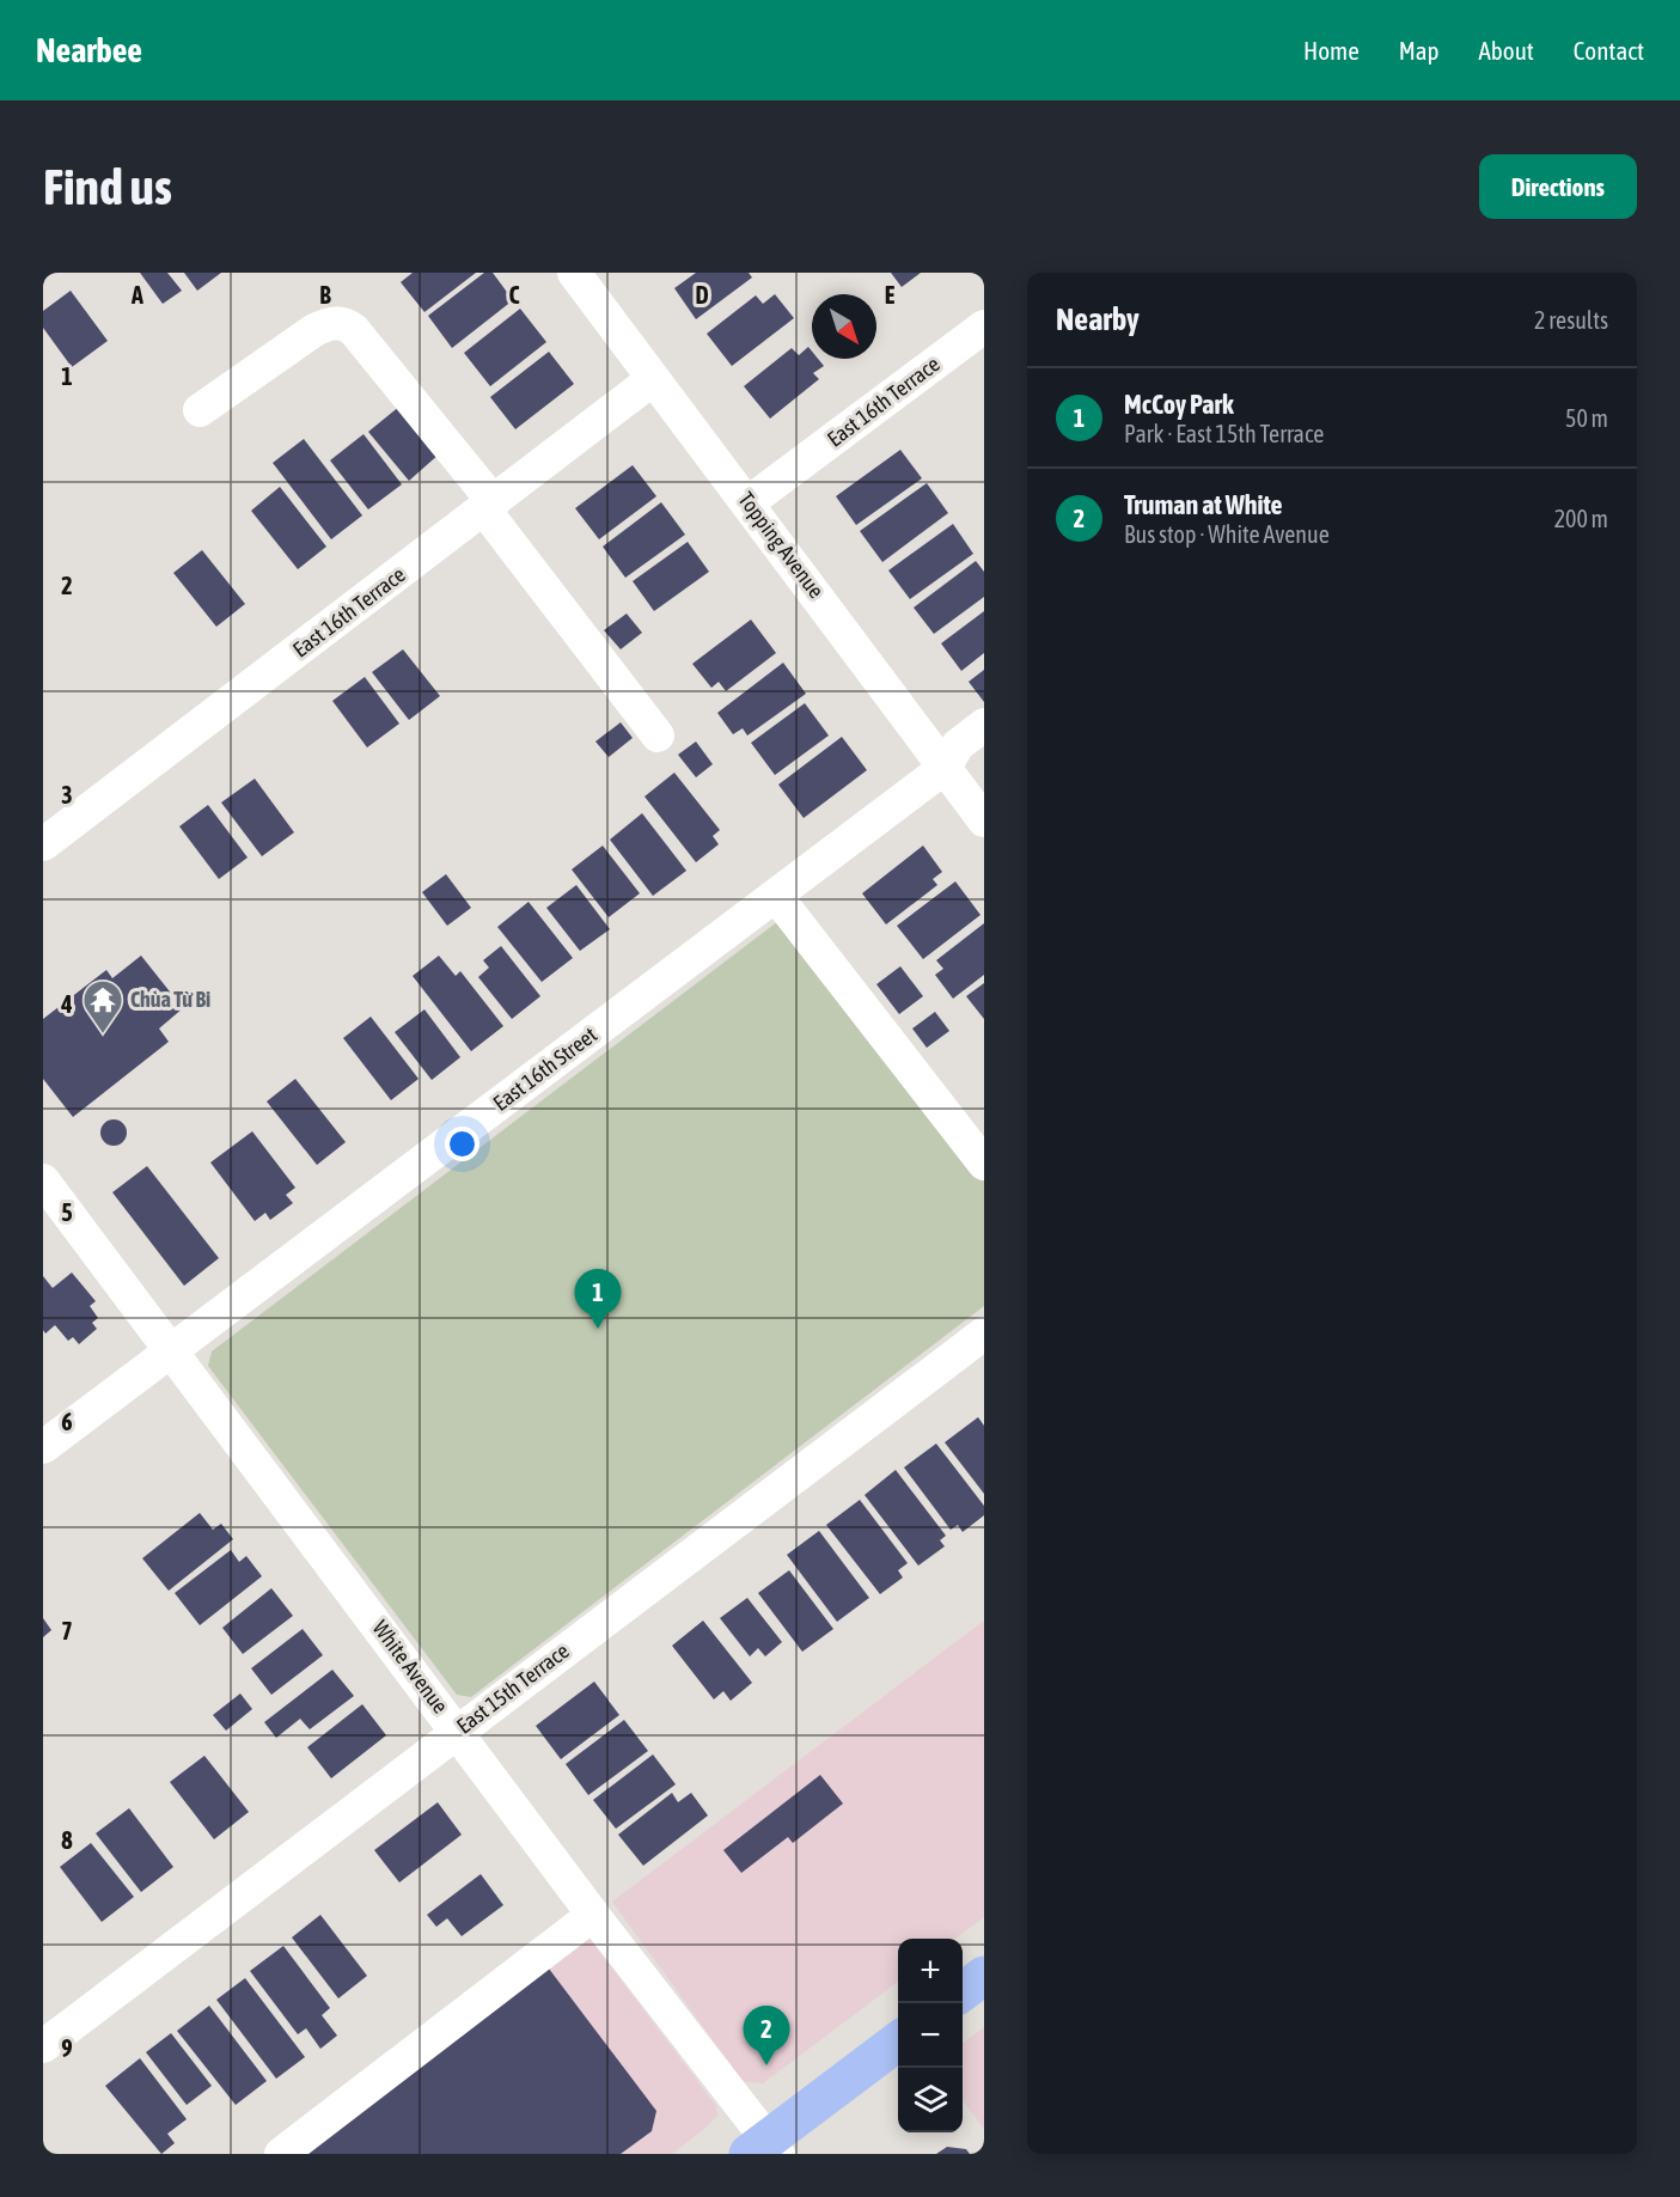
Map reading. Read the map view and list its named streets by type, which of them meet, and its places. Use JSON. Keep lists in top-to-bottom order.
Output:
{
  "streets": {
    "street": [
      "East 16th Terrace",
      "Topping Avenue",
      "East 16th Street",
      "White Avenue",
      "East 15th Terrace"
    ]
  },
  "crossings": [
    ["East 16th Terrace", "Topping Avenue"],
    ["Topping Avenue", "East 16th Street"],
    ["East 16th Street", "White Avenue"],
    ["White Avenue", "East 15th Terrace"]
  ],
  "places": {
    "temple": ["Chùa Từ Bi"]
  },
  "north": "bottom right",
  "page": {
    "header": "Nearbee",
    "nav": [
      "Home",
      "Map",
      "About",
      "Contact"
    ],
    "buttons": "Directions",
    "title": "Find us",
    "heading": ["Nearby", "2 results"],
    "list": [
      {
        "mark": "1",
        "name": "McCoy Park",
        "note": "Park · East 15th Terrace",
        "value": "50 m"
      },
      {
        "mark": "2",
        "name": "Truman at White",
        "note": "Bus stop · White Avenue",
        "value": "200 m"
      }
    ],
    "pins": ["1", "2"],
    "map_buttons": ["+", "−"]
  },
  "grid": {
    "columns": [
      "A",
      "B",
      "C",
      "D",
      "E"
    ],
    "rows": [
      "1",
      "2",
      "3",
      "4",
      "5",
      "6",
      "7",
      "8",
      "9"
    ]
  }
}
